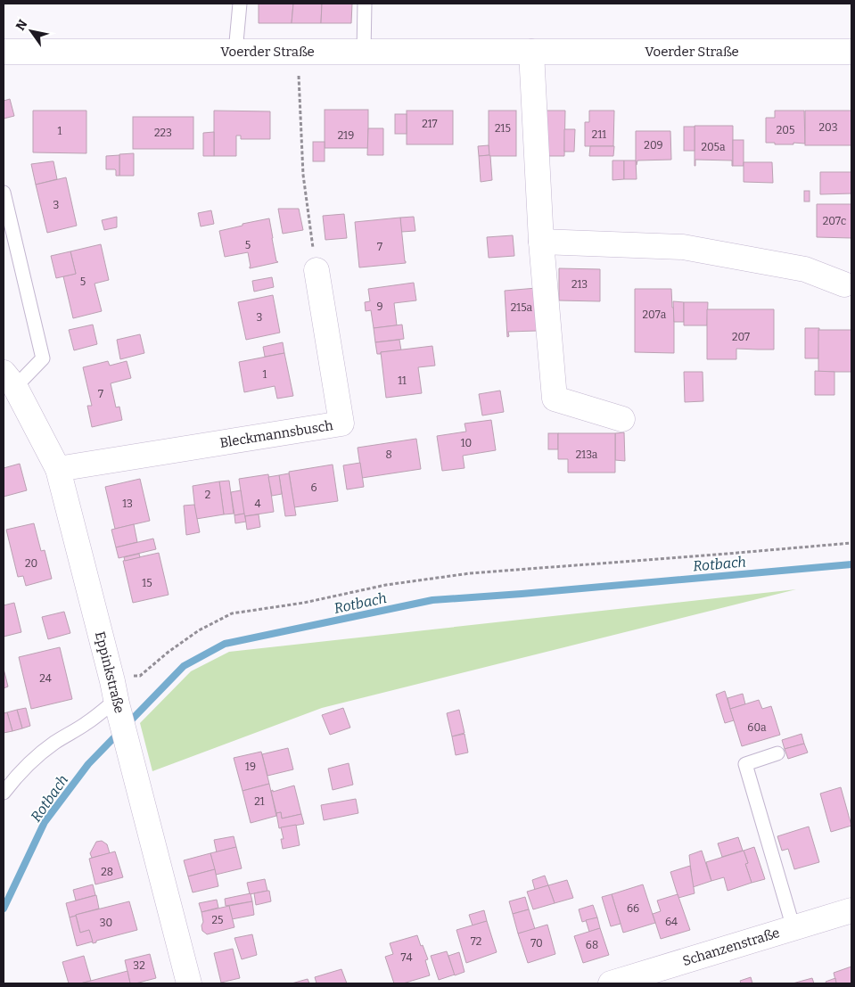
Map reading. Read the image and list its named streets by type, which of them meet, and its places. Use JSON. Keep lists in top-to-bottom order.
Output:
{
  "streets": {
    "street": [
      "Voerder Straße",
      "Bleckmannsbusch",
      "Eppinkstraße",
      "Schanzenstraße"
    ]
  },
  "crossings": [
    ["Bleckmannsbusch", "Eppinkstraße"]
  ],
  "water": ["Rotbach"],
  "house_numbers": [
    "217",
    "203",
    "215",
    "205",
    "1",
    "223",
    "211",
    "219",
    "209",
    "205a",
    "3",
    "207c",
    "5",
    "7",
    "5",
    "213",
    "9",
    "215a",
    "207a",
    "3",
    "207",
    "1",
    "11",
    "7",
    "10",
    "8",
    "213a",
    "6",
    "2",
    "13",
    "4",
    "20",
    "15",
    "24",
    "60a",
    "19",
    "21",
    "28",
    "66",
    "25",
    "64",
    "30",
    "72",
    "70",
    "68",
    "74",
    "32"
  ],
  "north": "top left"
}
